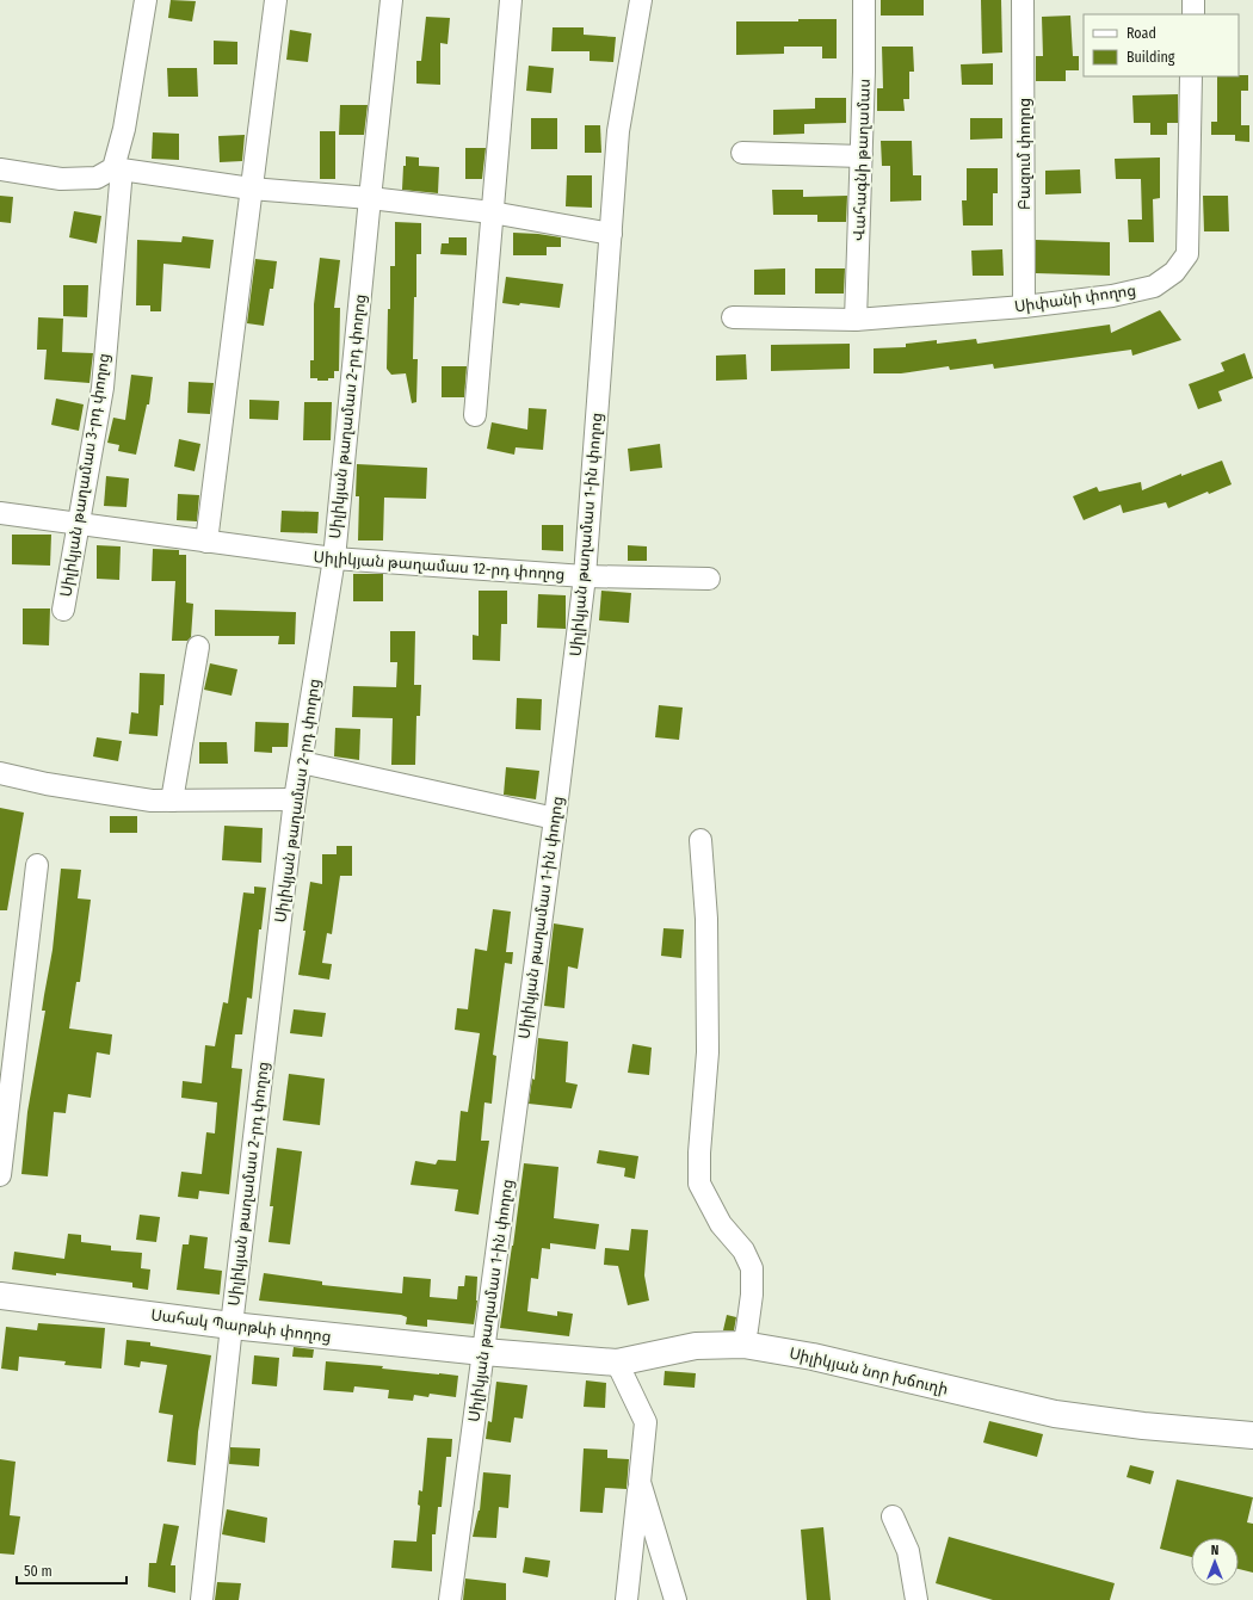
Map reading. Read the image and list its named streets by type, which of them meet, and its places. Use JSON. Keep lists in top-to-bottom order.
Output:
{
  "streets": {
    "main road": ["Սահակ Պարթևի փողոց", "Սիլիկյան նոր խճուղի"],
    "street": [
      "Բազում փողոց",
      "Վահագնի թաղամաս",
      "Սիփանի փողոց",
      "Սիլիկյան թաղամաս 2-րդ փողոց",
      "Սիլիկյան թաղամաս 3-րդ փողոց",
      "Սիլիկյան թաղամաս 1-ին փողոց",
      "Սիլիկյան թաղամաս 12-րդ փողոց"
    ]
  },
  "crossings": [
    ["Բազում փողոց", "Սիփանի փողոց"],
    ["Վահագնի թաղամաս", "Սիփանի փողոց"],
    ["Սիլիկյան թաղամաս 2-րդ փողոց", "Սիլիկյան թաղամաս 12-րդ փողոց"],
    ["Սիլիկյան թաղամաս 2-րդ փողոց", "Սահակ Պարթևի փողոց"],
    ["Սիլիկյան թաղամաս 3-րդ փողոց", "Սիլիկյան թաղամաս 12-րդ փողոց"],
    ["Սիլիկյան թաղամաս 1-ին փողոց", "Սիլիկյան թաղամաս 12-րդ փողոց"],
    ["Սիլիկյան թաղամաս 1-ին փողոց", "Սահակ Պարթևի փողոց"],
    ["Սիլիկյան թաղամաս 1-ին փողոց", "Սիլիկյան նոր խճուղի"],
    ["Սահակ Պարթևի փողոց", "Սիլիկյան նոր խճուղի"]
  ],
  "legend": ["Road", "Building"],
  "scale_bar": "50 m",
  "north": "top"
}
